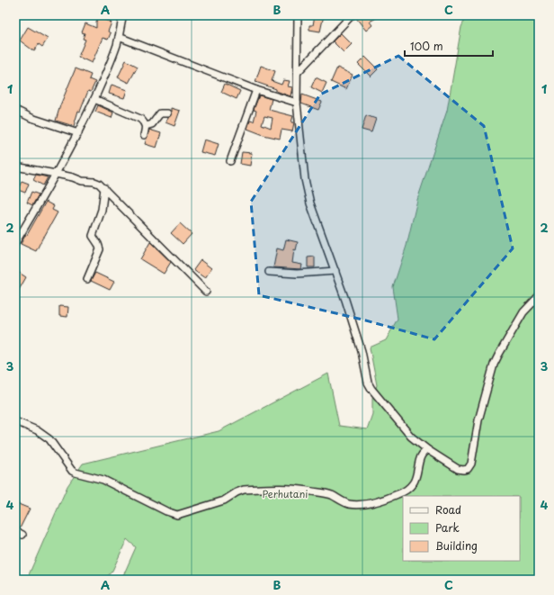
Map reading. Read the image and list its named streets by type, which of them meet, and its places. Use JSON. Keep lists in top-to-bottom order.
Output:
{
  "parks": ["Perhutani"],
  "legend": ["Road", "Park", "Building"],
  "scale_bar": "100 m",
  "grid": {
    "columns": ["A", "B", "C"],
    "rows": [
      "1",
      "2",
      "3",
      "4"
    ]
  }
}
